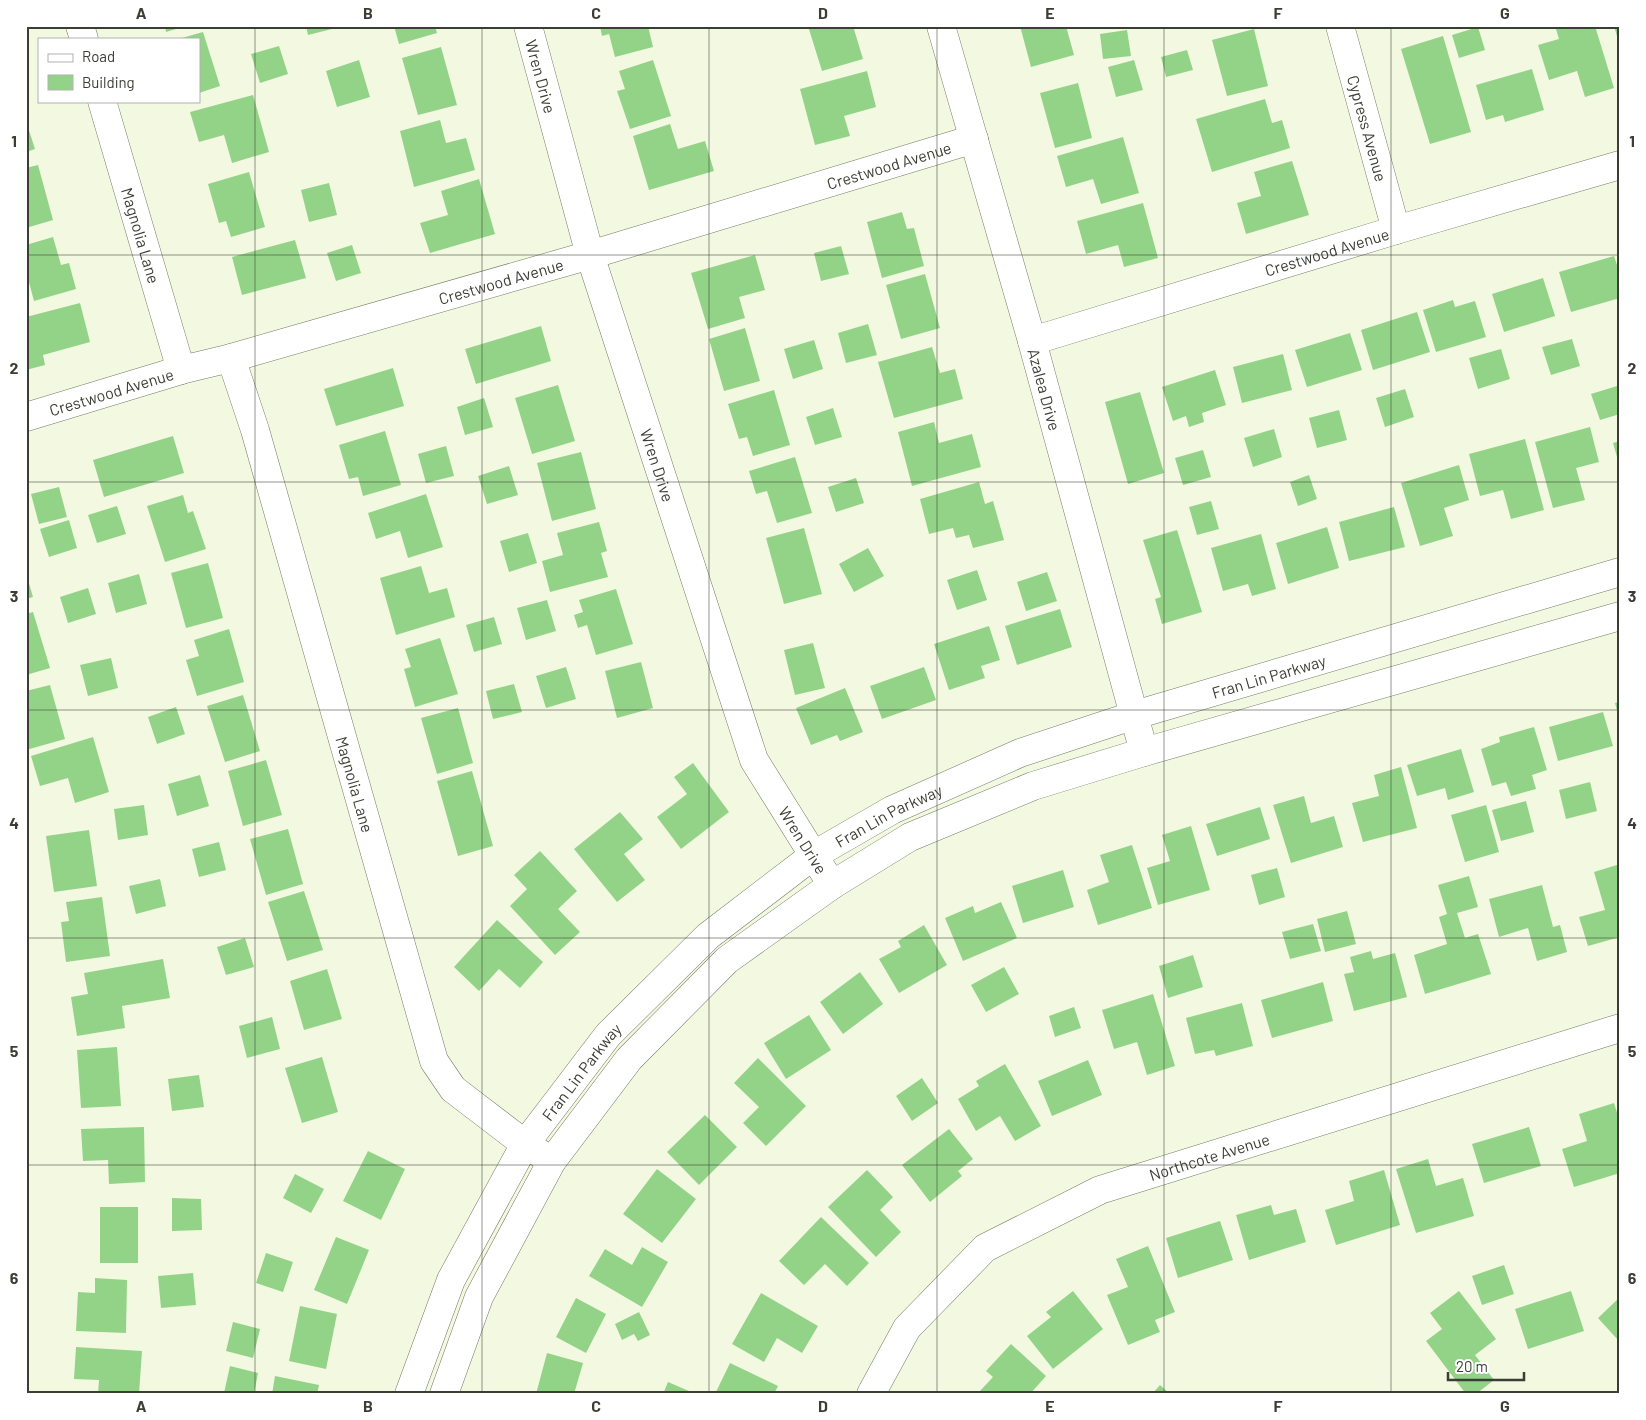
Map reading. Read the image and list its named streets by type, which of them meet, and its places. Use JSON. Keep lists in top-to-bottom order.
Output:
{
  "streets": {
    "street": [
      "Wren Drive",
      "Cypress Avenue",
      "Crestwood Avenue",
      "Magnolia Lane",
      "Azalea Drive",
      "Fran Lin Parkway",
      "Northcote Avenue"
    ]
  },
  "crossings": [
    ["Wren Drive", "Crestwood Avenue"],
    ["Wren Drive", "Fran Lin Parkway"],
    ["Cypress Avenue", "Crestwood Avenue"],
    ["Crestwood Avenue", "Magnolia Lane"],
    ["Crestwood Avenue", "Azalea Drive"],
    ["Magnolia Lane", "Fran Lin Parkway"],
    ["Azalea Drive", "Fran Lin Parkway"]
  ],
  "legend": ["Road", "Building"],
  "scale_bar": "20 m",
  "grid": {
    "columns": [
      "A",
      "B",
      "C",
      "D",
      "E",
      "F",
      "G"
    ],
    "rows": [
      "1",
      "2",
      "3",
      "4",
      "5",
      "6"
    ]
  }
}
